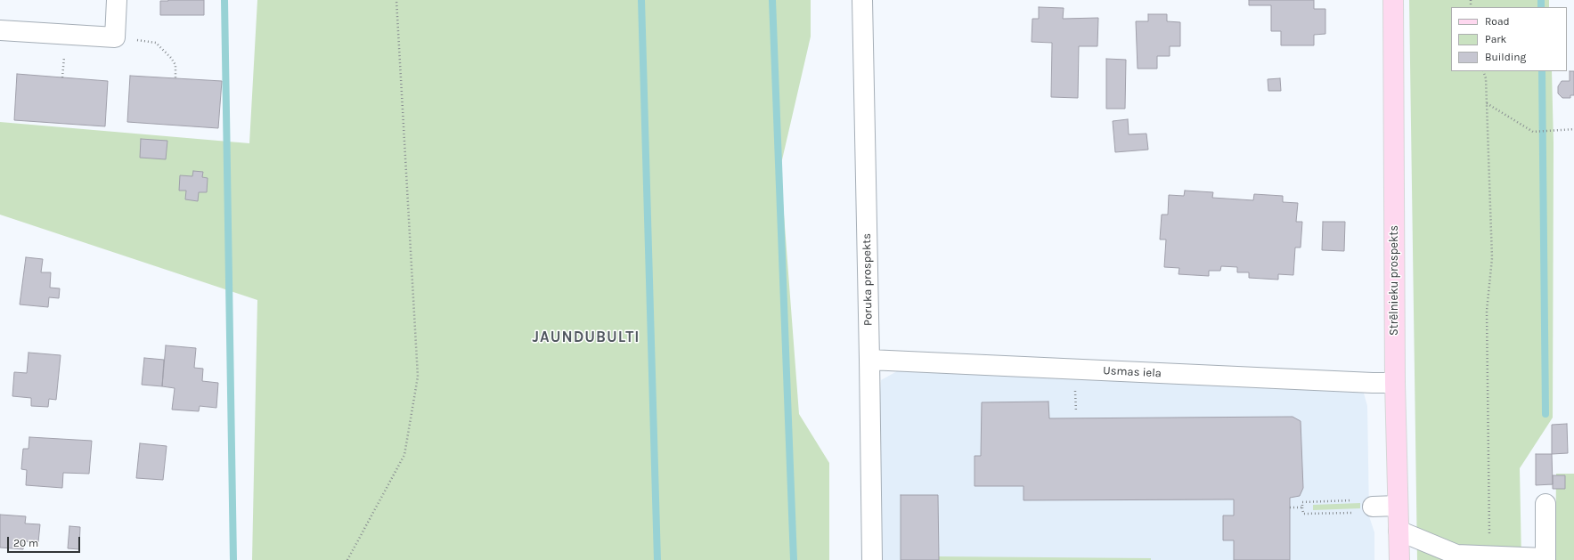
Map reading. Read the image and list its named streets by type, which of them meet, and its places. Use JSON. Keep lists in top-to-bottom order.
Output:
{
  "streets": {
    "main road": ["Strēlnieku prospekts"],
    "street": ["Poruka prospekts", "Usmas iela"]
  },
  "crossings": [
    ["Poruka prospekts", "Usmas iela"],
    ["Strēlnieku prospekts", "Usmas iela"]
  ],
  "districts": ["JAUNDUBULTI"],
  "legend": ["Road", "Park", "Building"],
  "scale_bar": "20 m"
}
